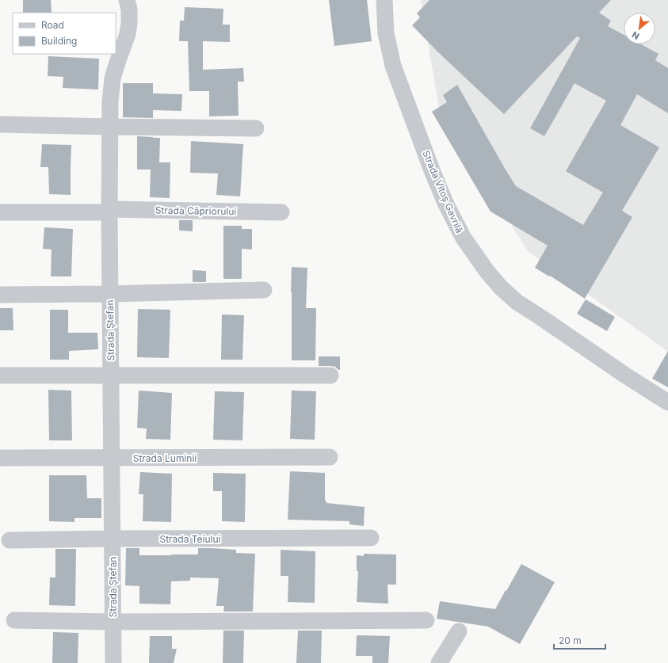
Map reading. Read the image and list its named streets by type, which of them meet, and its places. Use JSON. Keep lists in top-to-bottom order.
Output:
{
  "streets": {
    "street": [
      "Strada Vitoș Gavrilă",
      "Strada Căpriorului",
      "Strada Ștefan",
      "Strada Luminii",
      "Strada Teiului"
    ]
  },
  "crossings": [
    ["Strada Căpriorului", "Strada Ștefan"],
    ["Strada Ștefan", "Strada Luminii"],
    ["Strada Ștefan", "Strada Teiului"]
  ],
  "legend": ["Road", "Building"],
  "scale_bar": "20 m",
  "north": "bottom left"
}
